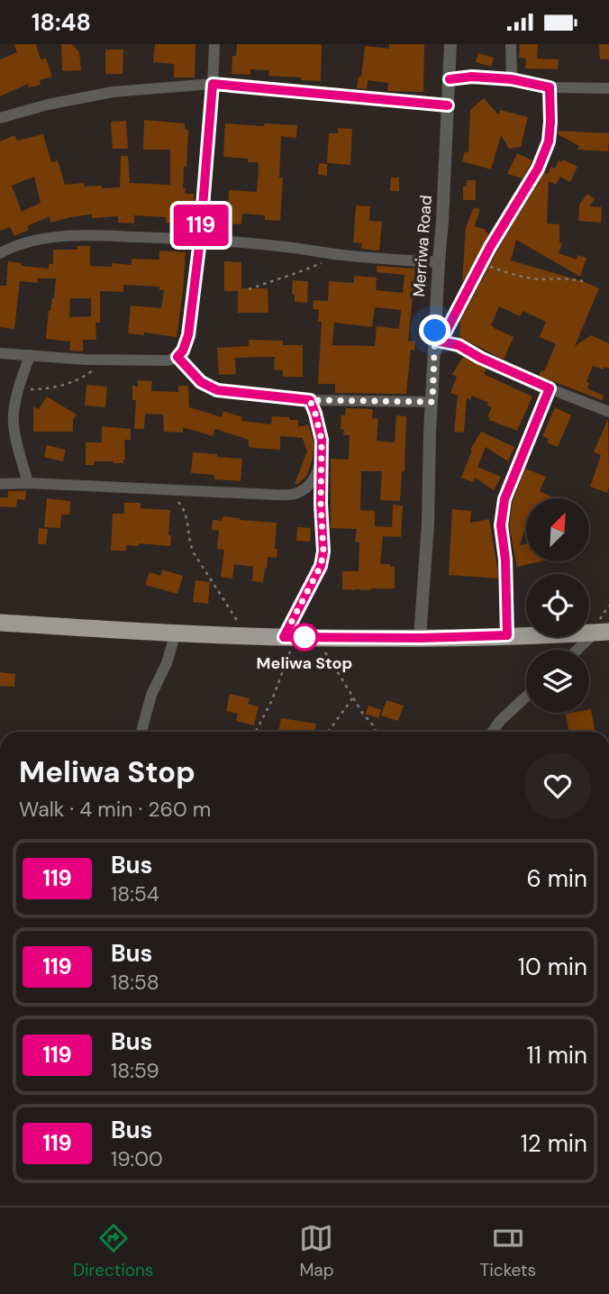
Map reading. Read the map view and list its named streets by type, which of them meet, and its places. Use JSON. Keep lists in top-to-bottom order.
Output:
{
  "streets": {
    "street": ["Merriwa Road"]
  },
  "places": ["Meliwa Stop"],
  "lines": ["bus line 119"],
  "north": "top right",
  "page": {
    "status": "18:48",
    "on_map": "119",
    "heading": ["Meliwa Stop", "Walk · 4 min · 260 m"],
    "list": [
      {
        "mark": "119",
        "name": "Bus",
        "note": "18:54",
        "value": "6 min"
      },
      {
        "mark": "119",
        "name": "Bus",
        "note": "18:58",
        "value": "10 min"
      },
      {
        "mark": "119",
        "name": "Bus",
        "note": "18:59",
        "value": "11 min"
      },
      {
        "mark": "119",
        "name": "Bus",
        "note": "19:00",
        "value": "12 min"
      }
    ],
    "tabs": ["Directions", "Map", "Tickets"]
  }
}
